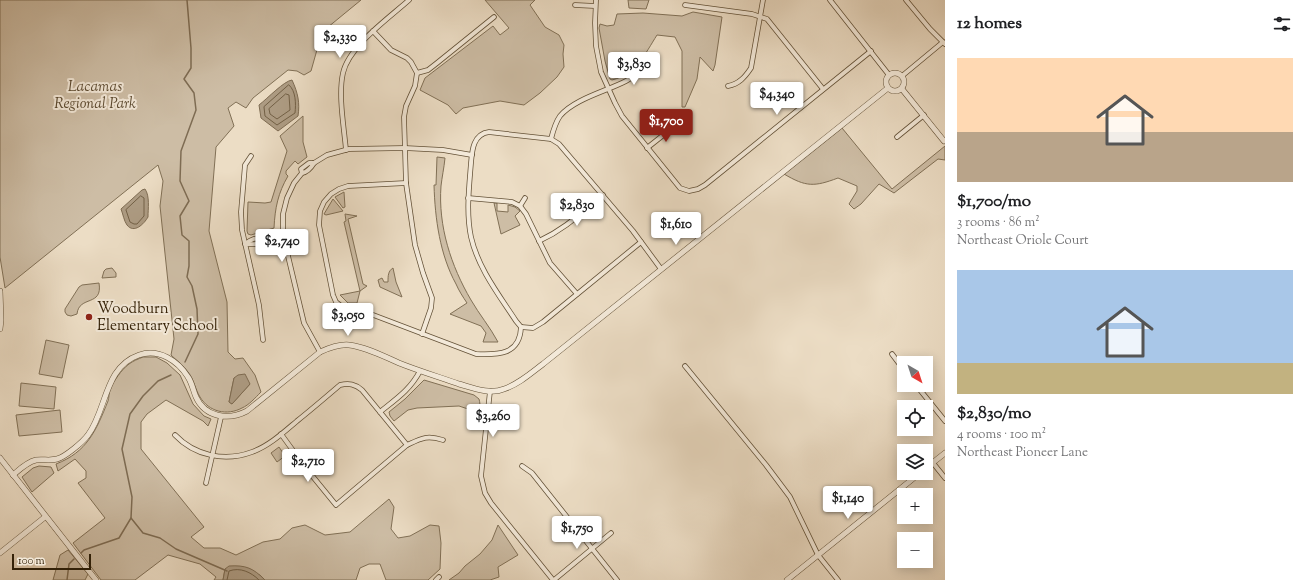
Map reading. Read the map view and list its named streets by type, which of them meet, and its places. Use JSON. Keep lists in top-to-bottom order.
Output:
{
  "parks": ["Lacamas Regional Park"],
  "places": ["Woodburn Elementary School"],
  "scale_bar": "100 m",
  "north": "bottom right",
  "page": {
    "heading": "12 homes",
    "price": [
      "$2,330",
      "$3,830",
      "$4,340",
      "$1,700",
      "$2,830",
      "$1,610",
      "$2,740",
      "$3,050",
      "$3,260",
      "$2,710",
      "$1,140",
      "$1,750"
    ],
    "list": [
      {
        "name": "$1,700/mo",
        "note": "3 rooms · 86 m² · Northeast Oriole Court"
      },
      {
        "name": "$2,830/mo",
        "note": "4 rooms · 100 m² · Northeast Pioneer Lane"
      }
    ],
    "map_buttons": ["+", "−"],
    "scale": "100 m"
  }
}
